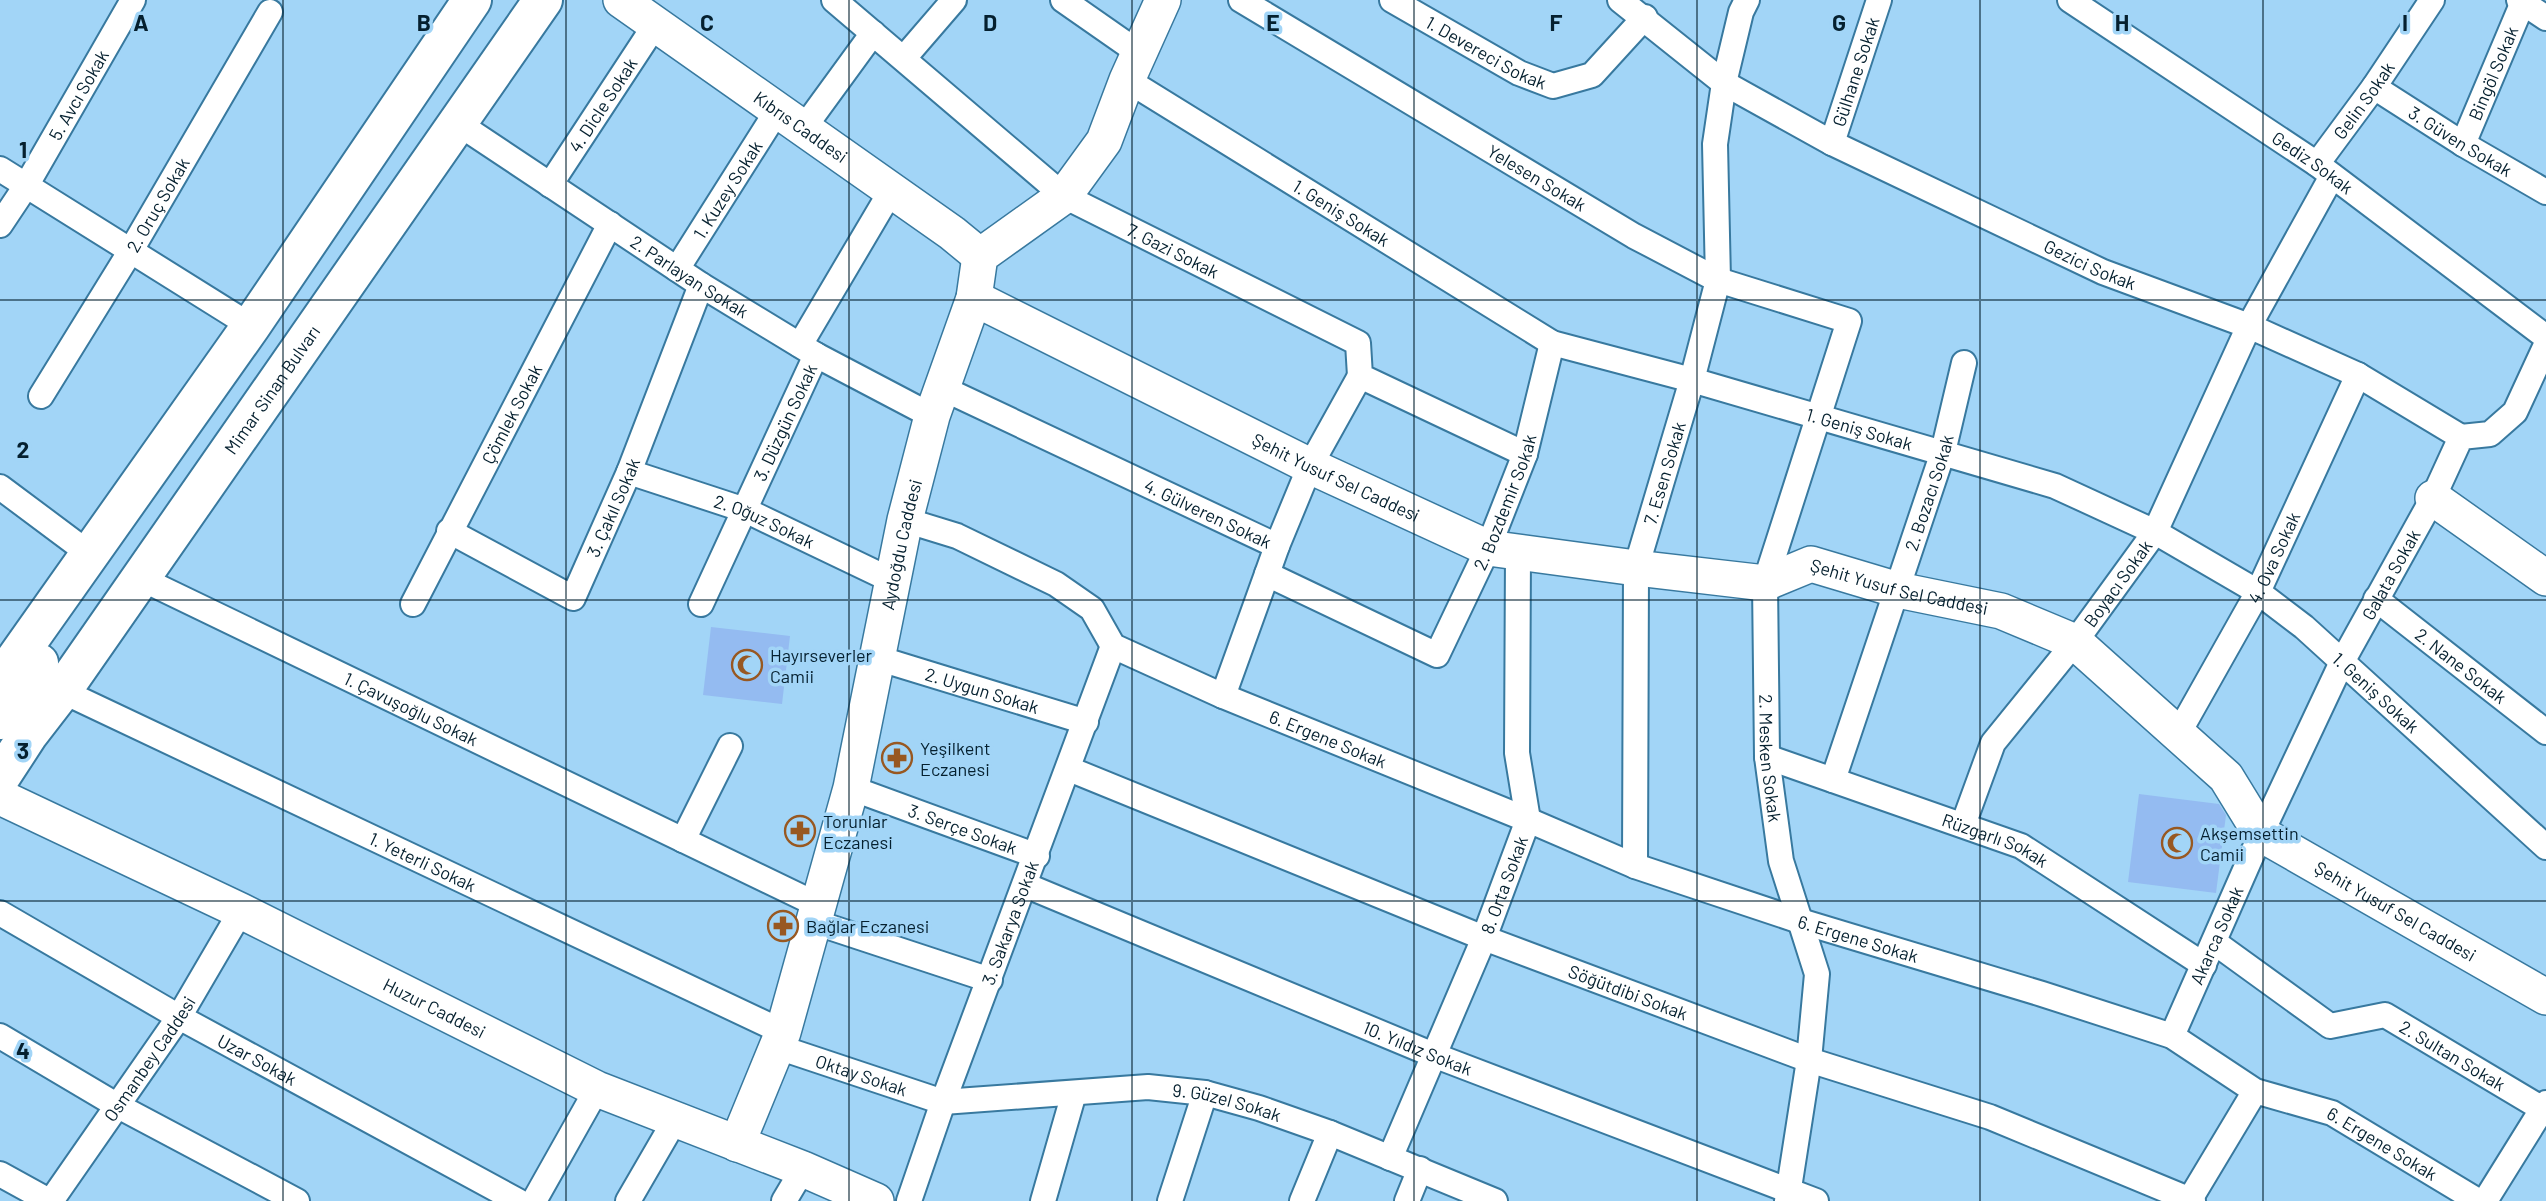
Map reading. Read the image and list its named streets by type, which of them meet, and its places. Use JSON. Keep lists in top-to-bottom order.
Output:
{
  "streets": {
    "main road": [
      "Kıbrıs Caddesi",
      "Mimar Sinan Bulvarı",
      "Şehit Yusuf Sel Caddesi",
      "Aydoğdu Caddesi",
      "Huzur Caddesi"
    ],
    "street": [
      "1. Devereci Sokak",
      "Gülhane Sokak",
      "Bingöl Sokak",
      "5. Avcı Sokak",
      "Gelin Sokak",
      "4. Dicle Sokak",
      "3. Güven Sokak",
      "Gediz Sokak",
      "Yelesen Sokak",
      "1. Kuzey Sokak",
      "2. Oruç Sokak",
      "1. Geniş Sokak",
      "7. Gazi Sokak",
      "Gezici Sokak",
      "2. Parlayan Sokak",
      "Çömlek Sokak",
      "3. Düzgün Sokak",
      "7. Esen Sokak",
      "2. Bozacı Sokak",
      "2. Bozdemir Sokak",
      "3. Çakıl Sokak",
      "4. Gülveren Sokak",
      "2. Oğuz Sokak",
      "4. Ova Sokak",
      "Galata Sokak",
      "Boyacı Sokak",
      "2. Nane Sokak",
      "2. Uygun Sokak",
      "1. Çavuşoğlu Sokak",
      "6. Ergene Sokak",
      "2. Mesken Sokak",
      "3. Serçe Sokak",
      "Rüzgarlı Sokak",
      "1. Yeterli Sokak",
      "8. Orta Sokak",
      "3. Sakarya Sokak",
      "Akarca Sokak",
      "Söğütdibi Sokak",
      "10. Yıldız Sokak",
      "2. Sultan Sokak",
      "Osmanbey Caddesi",
      "Uzar Sokak",
      "Oktay Sokak",
      "9. Güzel Sokak"
    ]
  },
  "crossings": [
    ["1. Devereci Sokak", "Gezici Sokak"],
    ["Gülhane Sokak", "Gezici Sokak"],
    ["Bingöl Sokak", "3. Güven Sokak"],
    ["Gelin Sokak", "3. Güven Sokak"],
    ["Gelin Sokak", "Gediz Sokak"],
    ["Gelin Sokak", "Gezici Sokak"],
    ["Gelin Sokak", "Boyacı Sokak"],
    ["4. Dicle Sokak", "Kıbrıs Caddesi"],
    ["4. Dicle Sokak", "2. Parlayan Sokak"],
    ["Kıbrıs Caddesi", "1. Kuzey Sokak"],
    ["Kıbrıs Caddesi", "3. Düzgün Sokak"],
    ["Kıbrıs Caddesi", "Aydoğdu Caddesi"],
    ["Yelesen Sokak", "7. Esen Sokak"],
    ["Yelesen Sokak", "2. Mesken Sokak"],
    ["1. Kuzey Sokak", "7. Gazi Sokak"],
    ["1. Kuzey Sokak", "2. Parlayan Sokak"],
    ["1. Geniş Sokak", "7. Esen Sokak"],
    ["1. Geniş Sokak", "2. Bozacı Sokak"],
    ["1. Geniş Sokak", "2. Bozdemir Sokak"],
    ["1. Geniş Sokak", "4. Ova Sokak"],
    ["1. Geniş Sokak", "Galata Sokak"],
    ["1. Geniş Sokak", "Boyacı Sokak"],
    ["1. Geniş Sokak", "2. Mesken Sokak"],
    ["Gezici Sokak", "7. Esen Sokak"],
    ["Gezici Sokak", "4. Ova Sokak"],
    ["Gezici Sokak", "Galata Sokak"],
    ["Gezici Sokak", "Boyacı Sokak"],
    ["2. Parlayan Sokak", "Mimar Sinan Bulvarı"],
    ["2. Parlayan Sokak", "Çömlek Sokak"],
    ["2. Parlayan Sokak", "3. Düzgün Sokak"],
    ["2. Parlayan Sokak", "3. Çakıl Sokak"],
    ["2. Parlayan Sokak", "4. Gülveren Sokak"],
    ["2. Parlayan Sokak", "Aydoğdu Caddesi"],
    ["Mimar Sinan Bulvarı", "1. Çavuşoğlu Sokak"],
    ["Mimar Sinan Bulvarı", "1. Yeterli Sokak"],
    ["Çömlek Sokak", "3. Çakıl Sokak"],
    ["3. Düzgün Sokak", "2. Oğuz Sokak"],
    ["7. Esen Sokak", "Şehit Yusuf Sel Caddesi"],
    ["7. Esen Sokak", "6. Ergene Sokak"],
    ["Şehit Yusuf Sel Caddesi", "2. Bozacı Sokak"],
    ["Şehit Yusuf Sel Caddesi", "2. Bozdemir Sokak"],
    ["Şehit Yusuf Sel Caddesi", "Aydoğdu Caddesi"],
    ["Şehit Yusuf Sel Caddesi", "4. Ova Sokak"],
    ["Şehit Yusuf Sel Caddesi", "Galata Sokak"],
    ["Şehit Yusuf Sel Caddesi", "Boyacı Sokak"],
    ["Şehit Yusuf Sel Caddesi", "2. Mesken Sokak"],
    ["Şehit Yusuf Sel Caddesi", "8. Orta Sokak"],
    ["Şehit Yusuf Sel Caddesi", "Akarca Sokak"],
    ["2. Bozacı Sokak", "Rüzgarlı Sokak"],
    ["2. Bozdemir Sokak", "4. Gülveren Sokak"],
    ["2. Bozdemir Sokak", "8. Orta Sokak"],
    ["3. Çakıl Sokak", "2. Oğuz Sokak"],
    ["4. Gülveren Sokak", "Aydoğdu Caddesi"],
    ["2. Oğuz Sokak", "Aydoğdu Caddesi"],
    ["Aydoğdu Caddesi", "2. Uygun Sokak"],
    ["Aydoğdu Caddesi", "1. Çavuşoğlu Sokak"],
    ["Aydoğdu Caddesi", "3. Serçe Sokak"],
    ["Aydoğdu Caddesi", "1. Yeterli Sokak"],
    ["Aydoğdu Caddesi", "Huzur Caddesi"],
    ["Aydoğdu Caddesi", "Oktay Sokak"],
    ["Galata Sokak", "2. Nane Sokak"],
    ["Galata Sokak", "Akarca Sokak"],
    ["Boyacı Sokak", "Rüzgarlı Sokak"],
    ["2. Uygun Sokak", "3. Sakarya Sokak"],
    ["1. Çavuşoğlu Sokak", "3. Sakarya Sokak"],
    ["6. Ergene Sokak", "2. Mesken Sokak"],
    ["6. Ergene Sokak", "8. Orta Sokak"],
    ["6. Ergene Sokak", "3. Sakarya Sokak"],
    ["6. Ergene Sokak", "Akarca Sokak"],
    ["2. Mesken Sokak", "Rüzgarlı Sokak"],
    ["2. Mesken Sokak", "Söğütdibi Sokak"],
    ["2. Mesken Sokak", "10. Yıldız Sokak"],
    ["3. Serçe Sokak", "3. Sakarya Sokak"],
    ["Rüzgarlı Sokak", "Akarca Sokak"],
    ["1. Yeterli Sokak", "Oktay Sokak"],
    ["8. Orta Sokak", "Söğütdibi Sokak"],
    ["8. Orta Sokak", "10. Yıldız Sokak"],
    ["8. Orta Sokak", "9. Güzel Sokak"],
    ["3. Sakarya Sokak", "Söğütdibi Sokak"],
    ["3. Sakarya Sokak", "10. Yıldız Sokak"],
    ["3. Sakarya Sokak", "Oktay Sokak"],
    ["3. Sakarya Sokak", "9. Güzel Sokak"],
    ["Akarca Sokak", "2. Sultan Sokak"],
    ["Huzur Caddesi", "Osmanbey Caddesi"],
    ["Osmanbey Caddesi", "Uzar Sokak"],
    ["Oktay Sokak", "9. Güzel Sokak"]
  ],
  "places": {
    "mosque": ["Hayırseverler Camii", "Akşemsettin Camii"],
    "pharmacy": ["Yeşilkent Eczanesi", "Torunlar Eczanesi", "Bağlar Eczanesi"]
  },
  "grid": {
    "columns": [
      "A",
      "B",
      "C",
      "D",
      "E",
      "F",
      "G",
      "H",
      "I"
    ],
    "rows": [
      "1",
      "2",
      "3",
      "4"
    ]
  }
}
